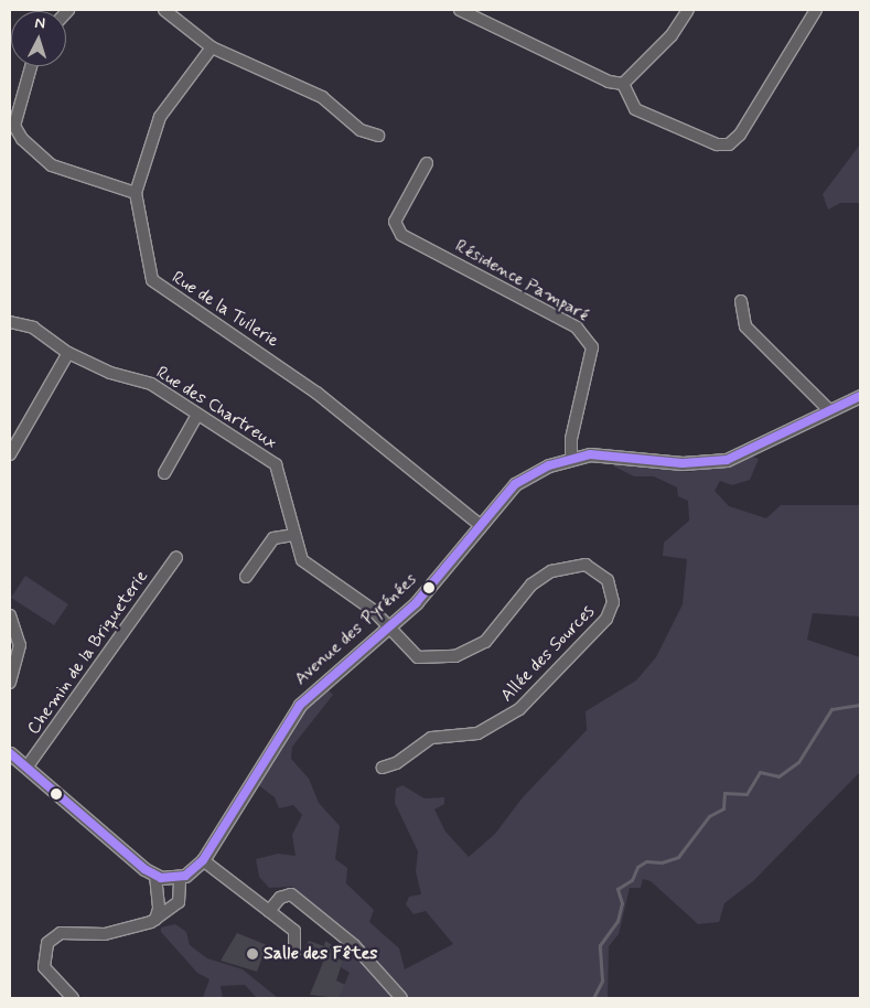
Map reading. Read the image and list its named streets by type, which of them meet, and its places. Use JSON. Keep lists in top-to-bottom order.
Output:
{
  "streets": {
    "street": [
      "Résidence Pamparé",
      "Rue de la Tuilerie",
      "Rue des Chartreux",
      "Avenue des Pyrénées",
      "Chemin de la Briqueterie",
      "Allée des Sources"
    ]
  },
  "crossings": [
    ["Résidence Pamparé", "Avenue des Pyrénées"],
    ["Rue de la Tuilerie", "Avenue des Pyrénées"],
    ["Rue des Chartreux", "Avenue des Pyrénées"],
    ["Rue des Chartreux", "Allée des Sources"],
    ["Avenue des Pyrénées", "Allée des Sources"]
  ],
  "places": ["Salle des Fêtes"],
  "north": "top"
}
